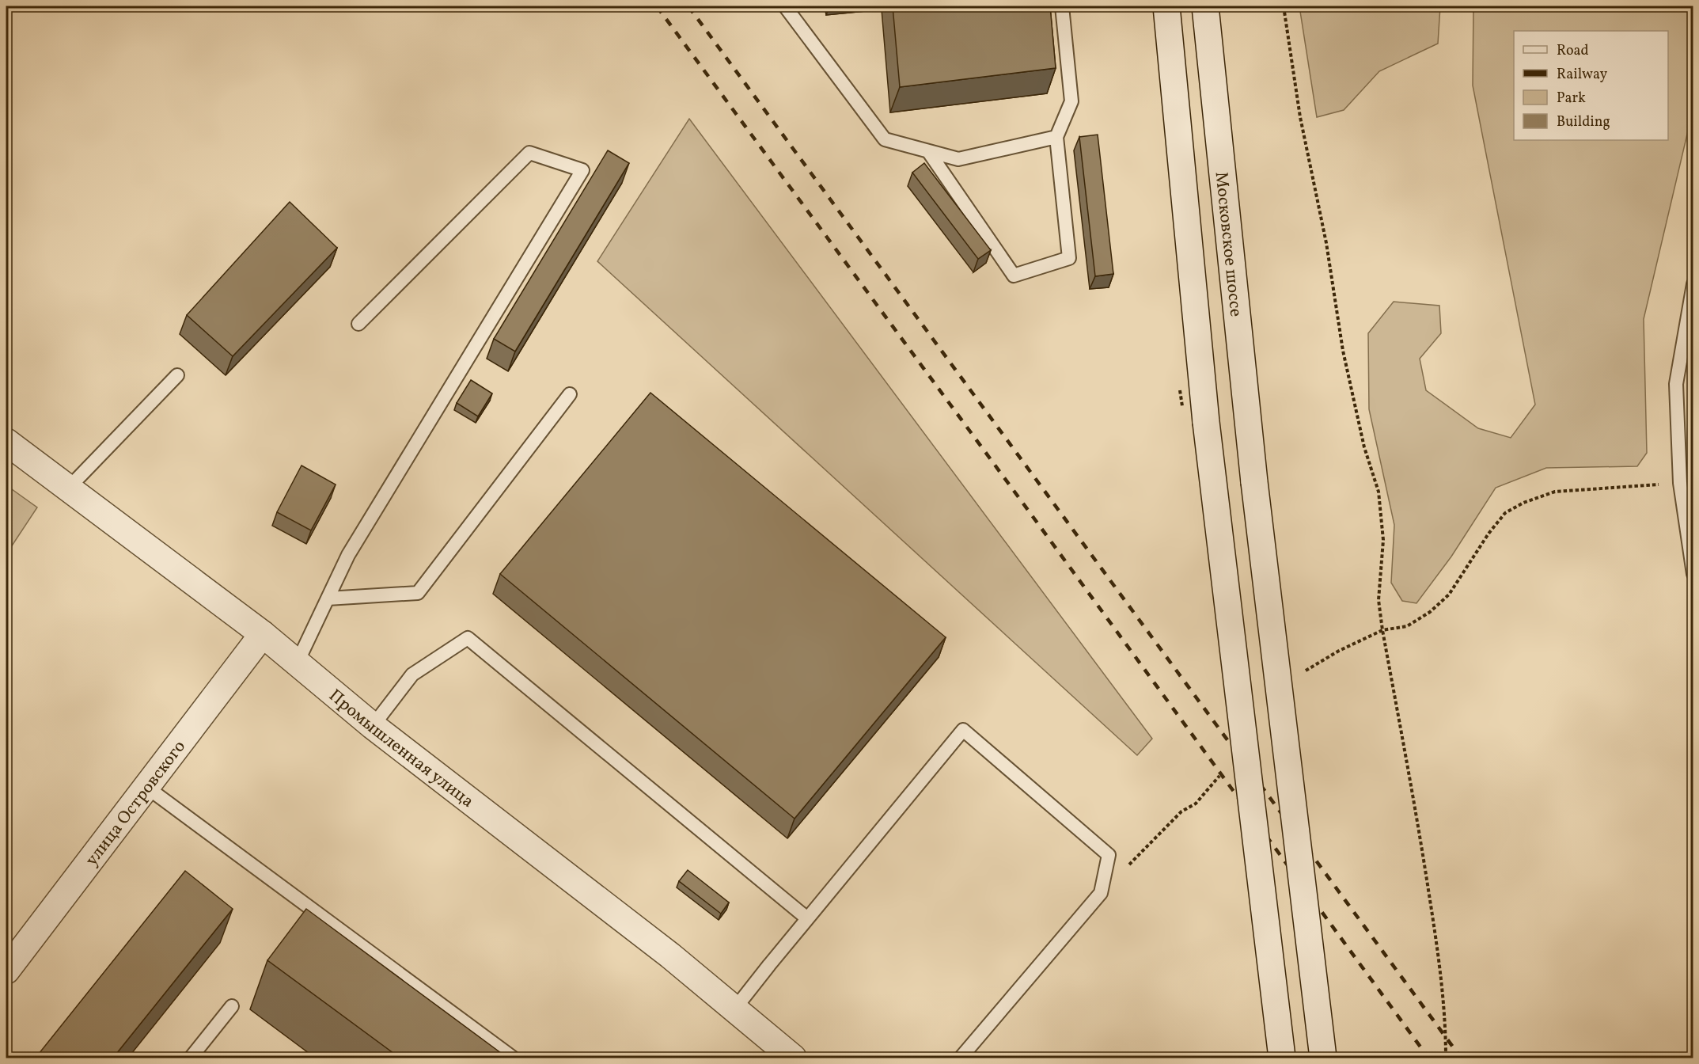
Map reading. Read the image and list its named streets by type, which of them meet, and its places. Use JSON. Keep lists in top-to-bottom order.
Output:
{
  "streets": {
    "main road": ["Московское шоссе", "Промышленная улица", "улица Островского"]
  },
  "crossings": [
    ["Промышленная улица", "улица Островского"]
  ],
  "legend": [
    "Road",
    "Railway",
    "Park",
    "Building"
  ]
}
